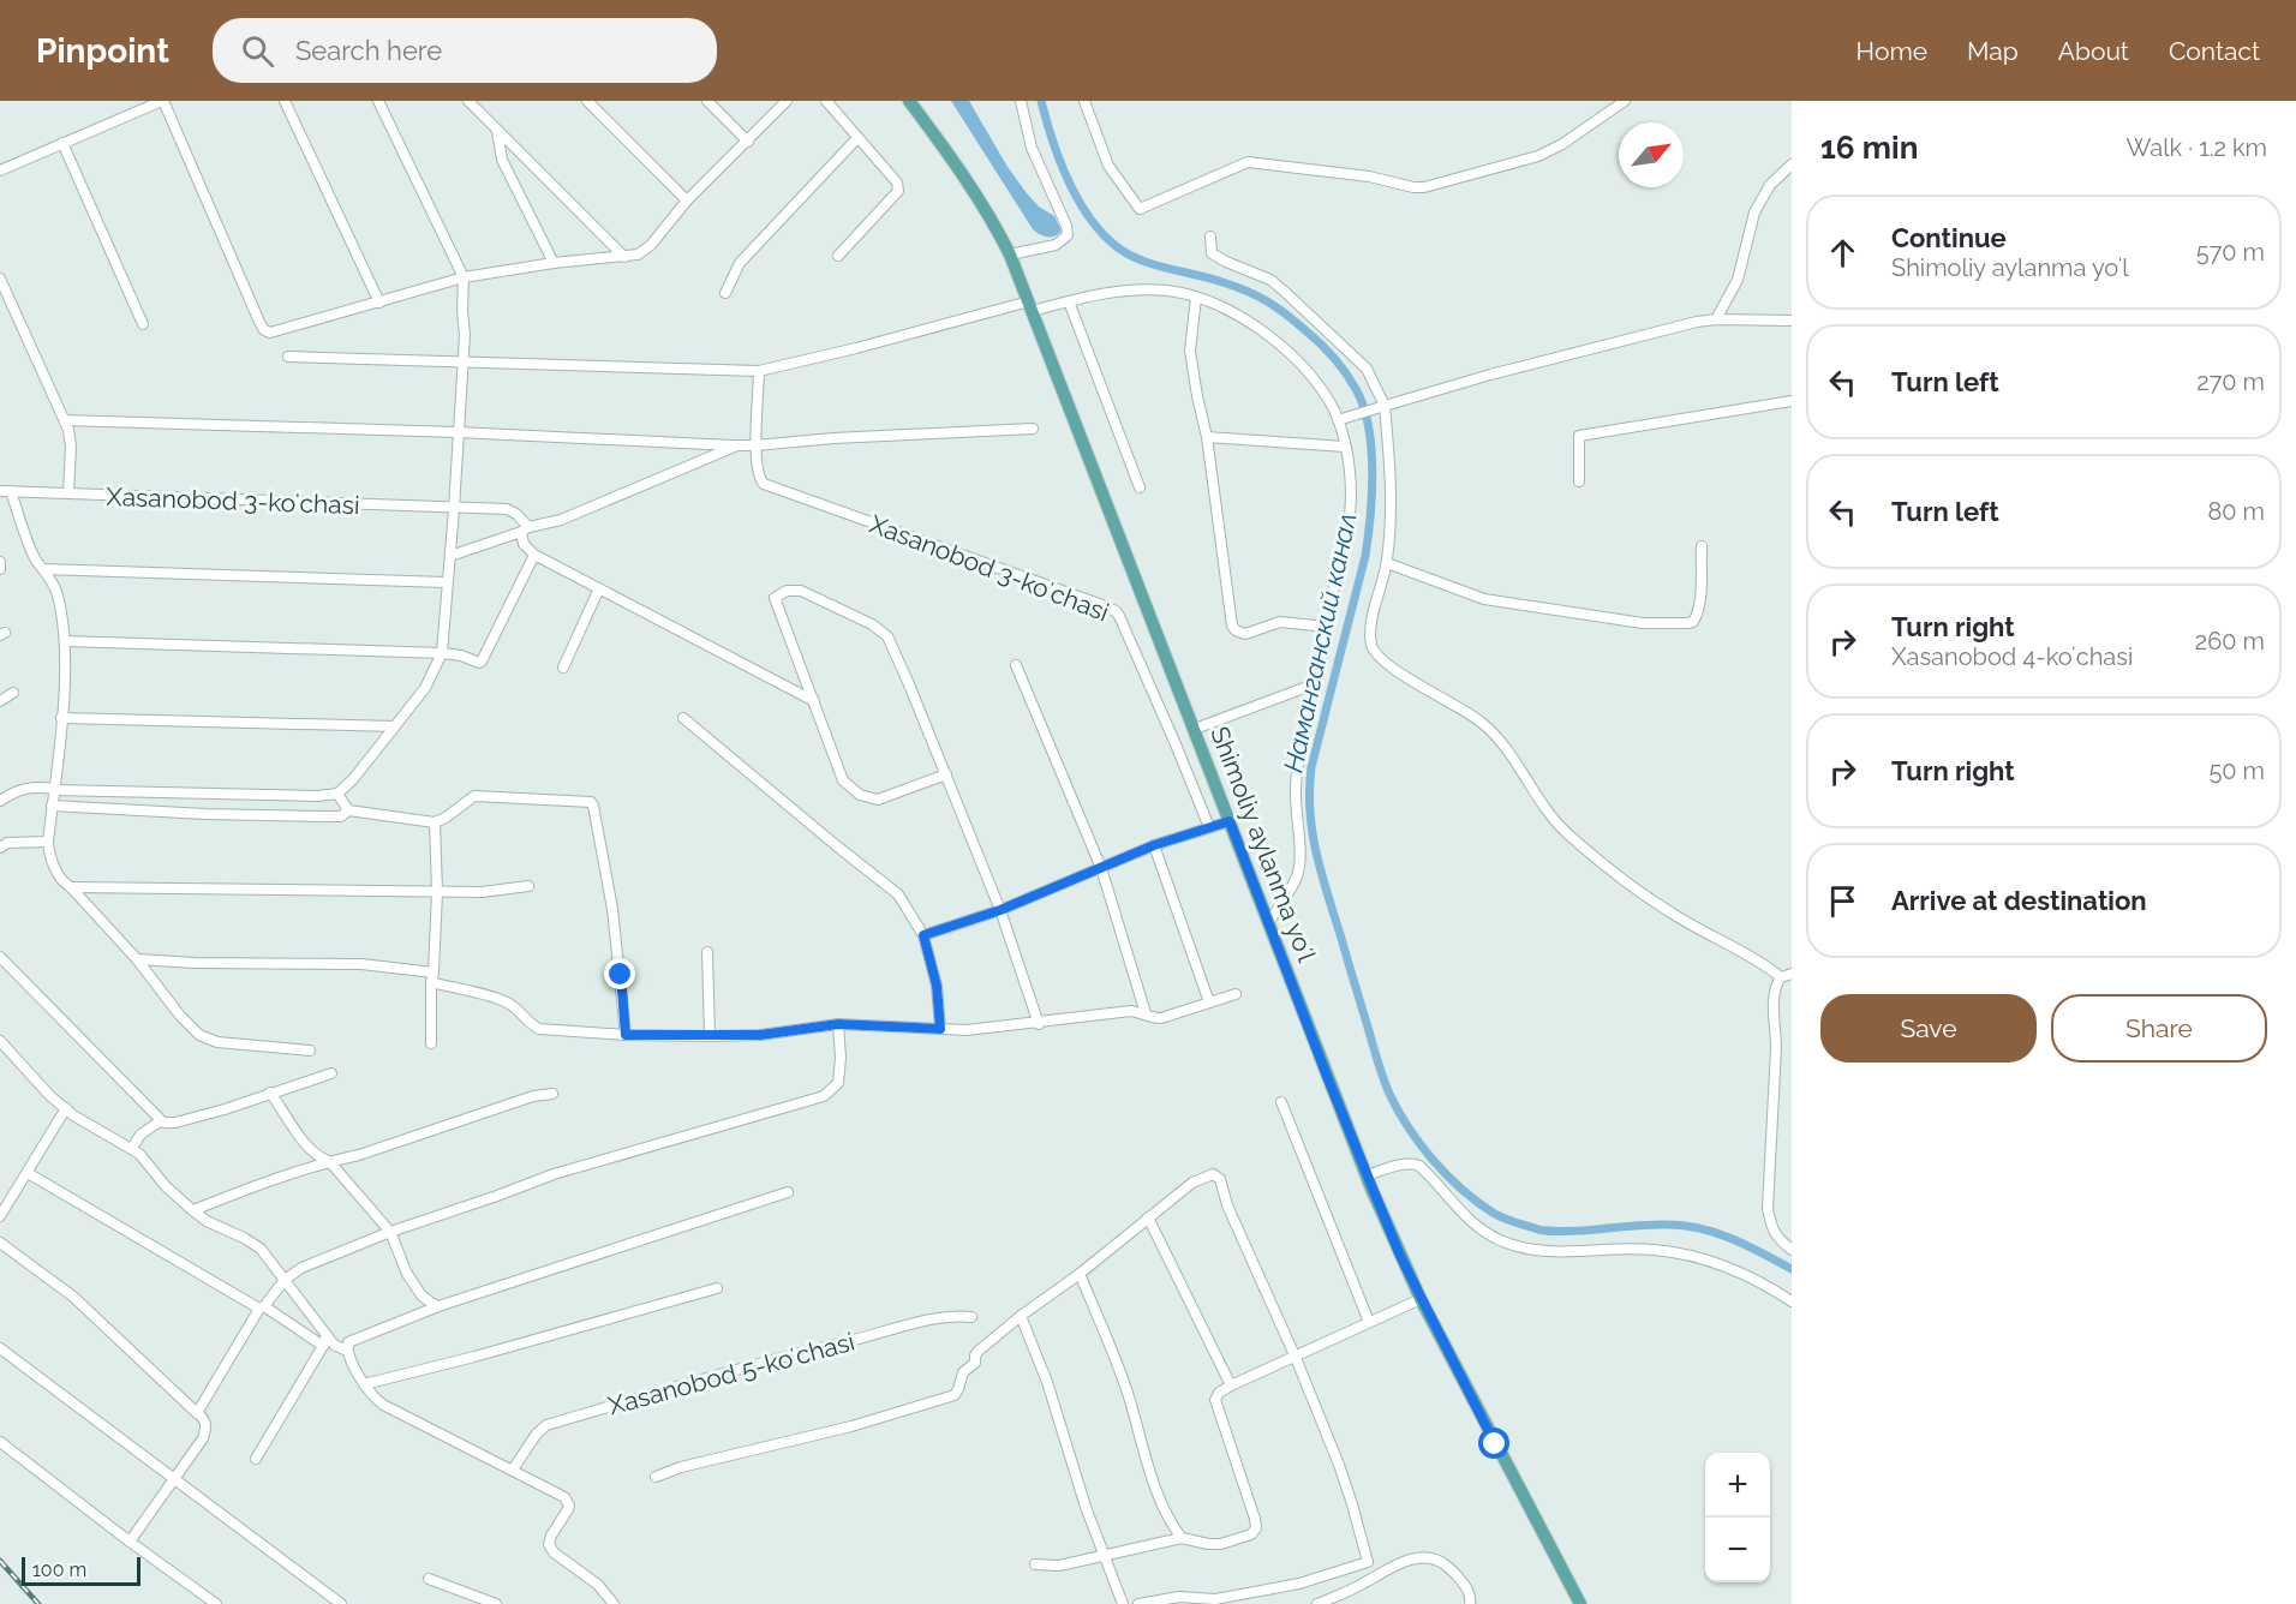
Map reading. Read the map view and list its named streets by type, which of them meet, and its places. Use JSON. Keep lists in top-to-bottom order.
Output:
{
  "streets": {
    "main road": ["Shimoliy aylanma yoʻl"],
    "street": ["Xasanobod 3-koʻchasi", "Xasanobod 5-koʻchasi"]
  },
  "water": ["Наманганский канал"],
  "scale_bar": "100 m",
  "north": "top right",
  "page": {
    "header": "Pinpoint",
    "search": "Search here",
    "nav": [
      "Home",
      "Map",
      "About",
      "Contact"
    ],
    "heading": ["16 min", "Walk · 1.2 km"],
    "list": [
      ["Continue", "Shimoliy aylanma yoʻl", "570 m"],
      ["Turn left", "270 m"],
      ["Turn left", "80 m"],
      ["Turn right", "Xasanobod 4-koʻchasi", "260 m"],
      ["Turn right", "50 m"],
      "Arrive at destination"
    ],
    "buttons": ["Save", "Share"],
    "map_buttons": ["+", "−"],
    "scale": "100 m"
  }
}
